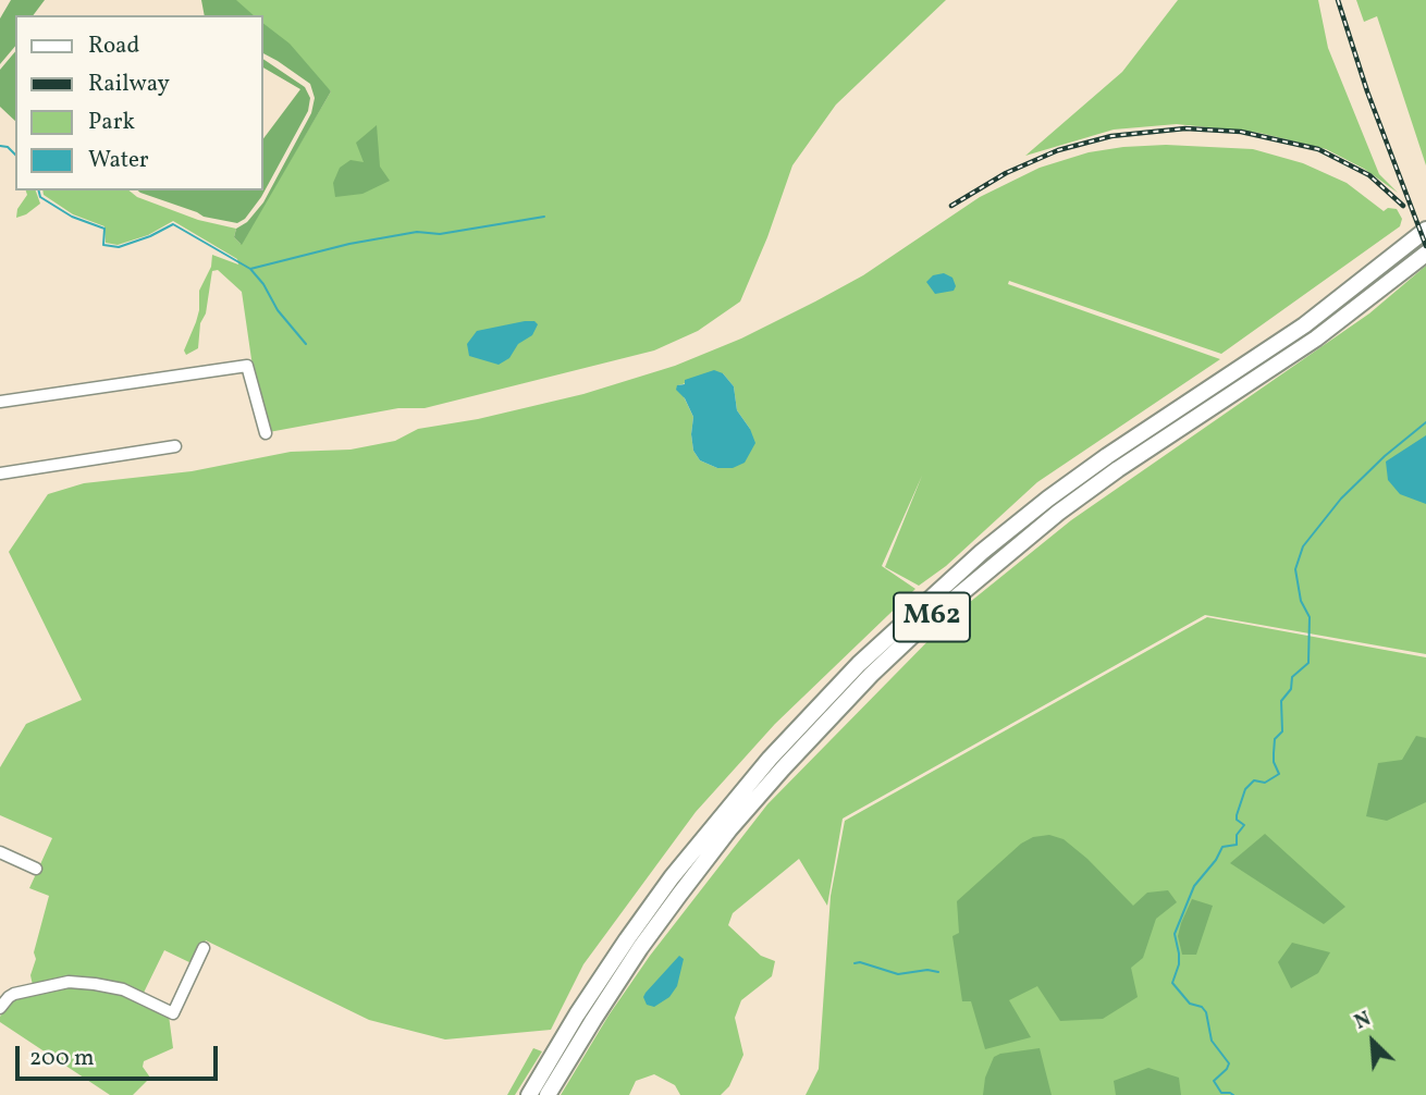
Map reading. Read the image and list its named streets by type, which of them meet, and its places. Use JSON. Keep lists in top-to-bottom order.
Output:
{
  "streets": {
    "highway": ["M62"]
  },
  "legend": [
    "Road",
    "Railway",
    "Park",
    "Water"
  ],
  "scale_bar": "200 m",
  "north": "top left"
}
